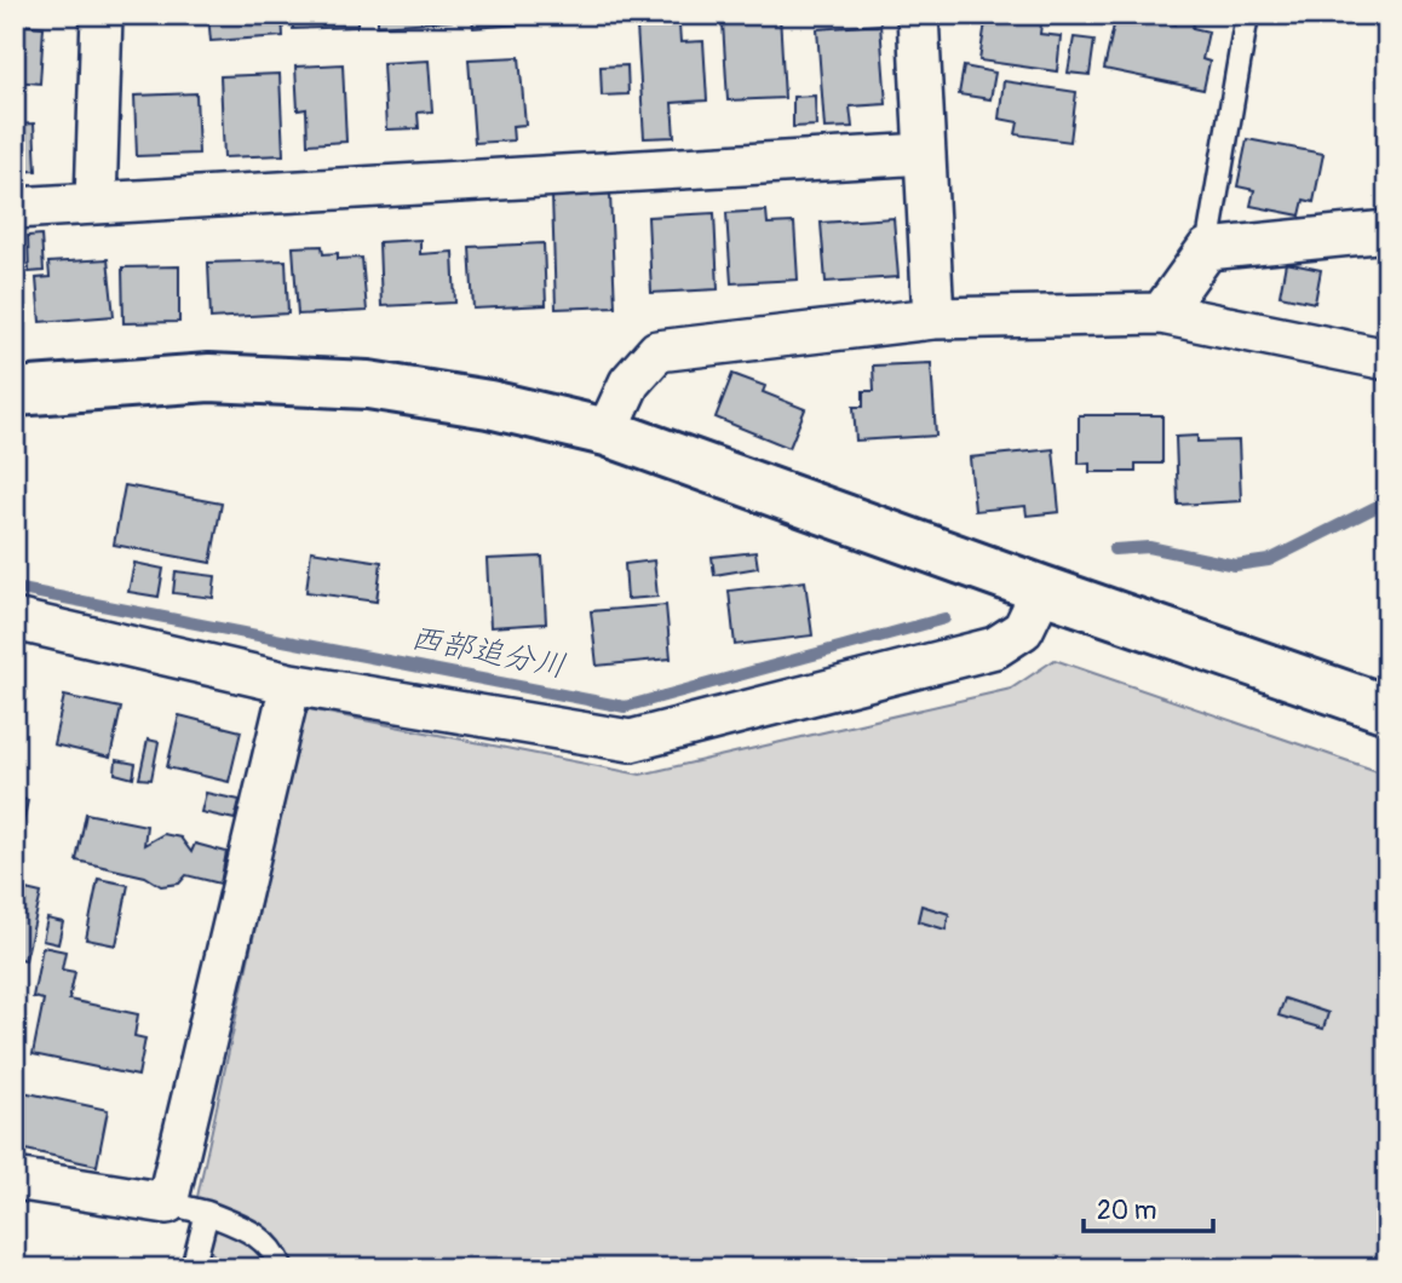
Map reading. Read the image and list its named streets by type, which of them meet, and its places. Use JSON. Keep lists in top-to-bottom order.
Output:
{
  "water": ["西部追分川"],
  "scale_bar": "20 m"
}
